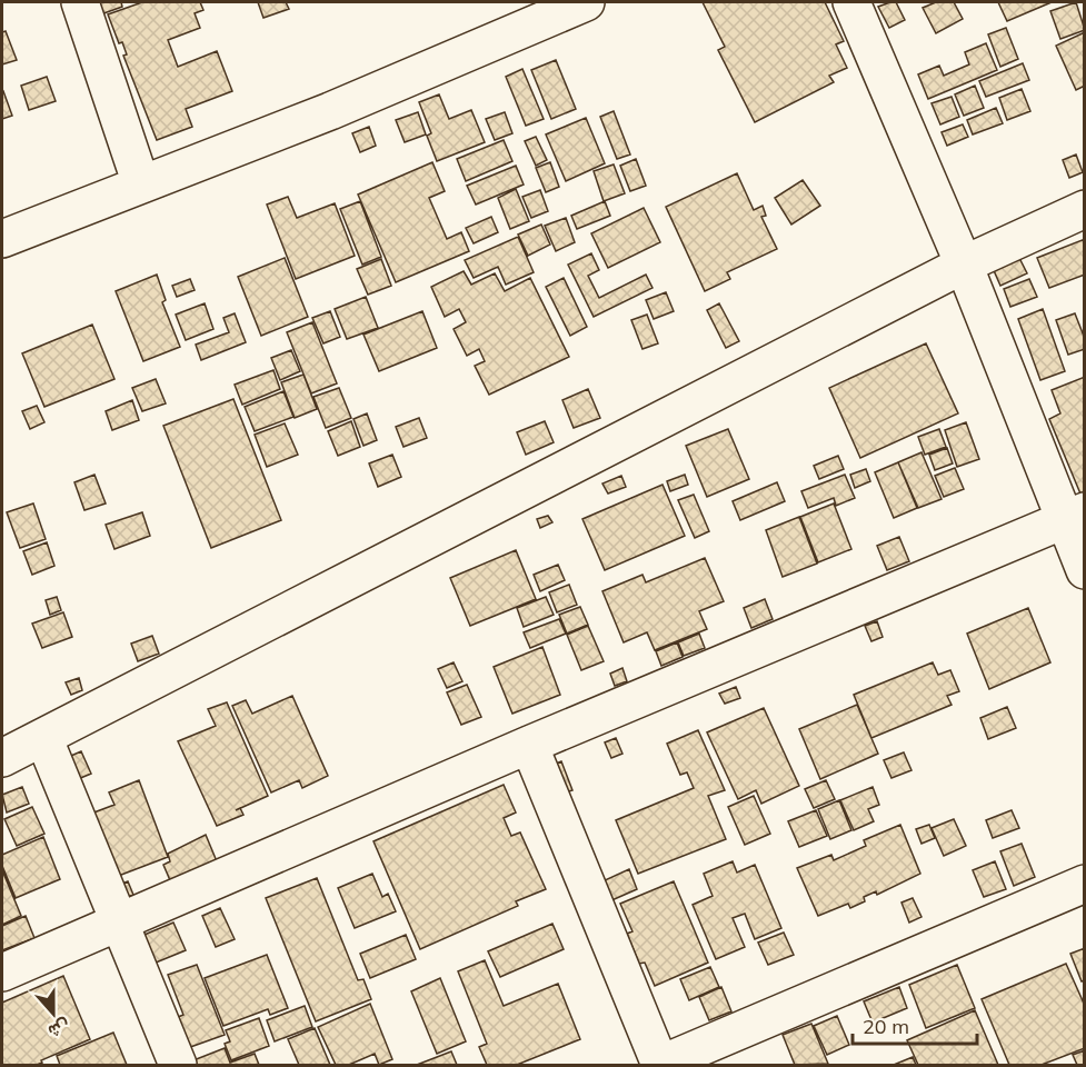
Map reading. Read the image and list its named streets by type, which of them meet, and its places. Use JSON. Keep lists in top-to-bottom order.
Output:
{
  "scale_bar": "20 m",
  "north": "bottom"
}
